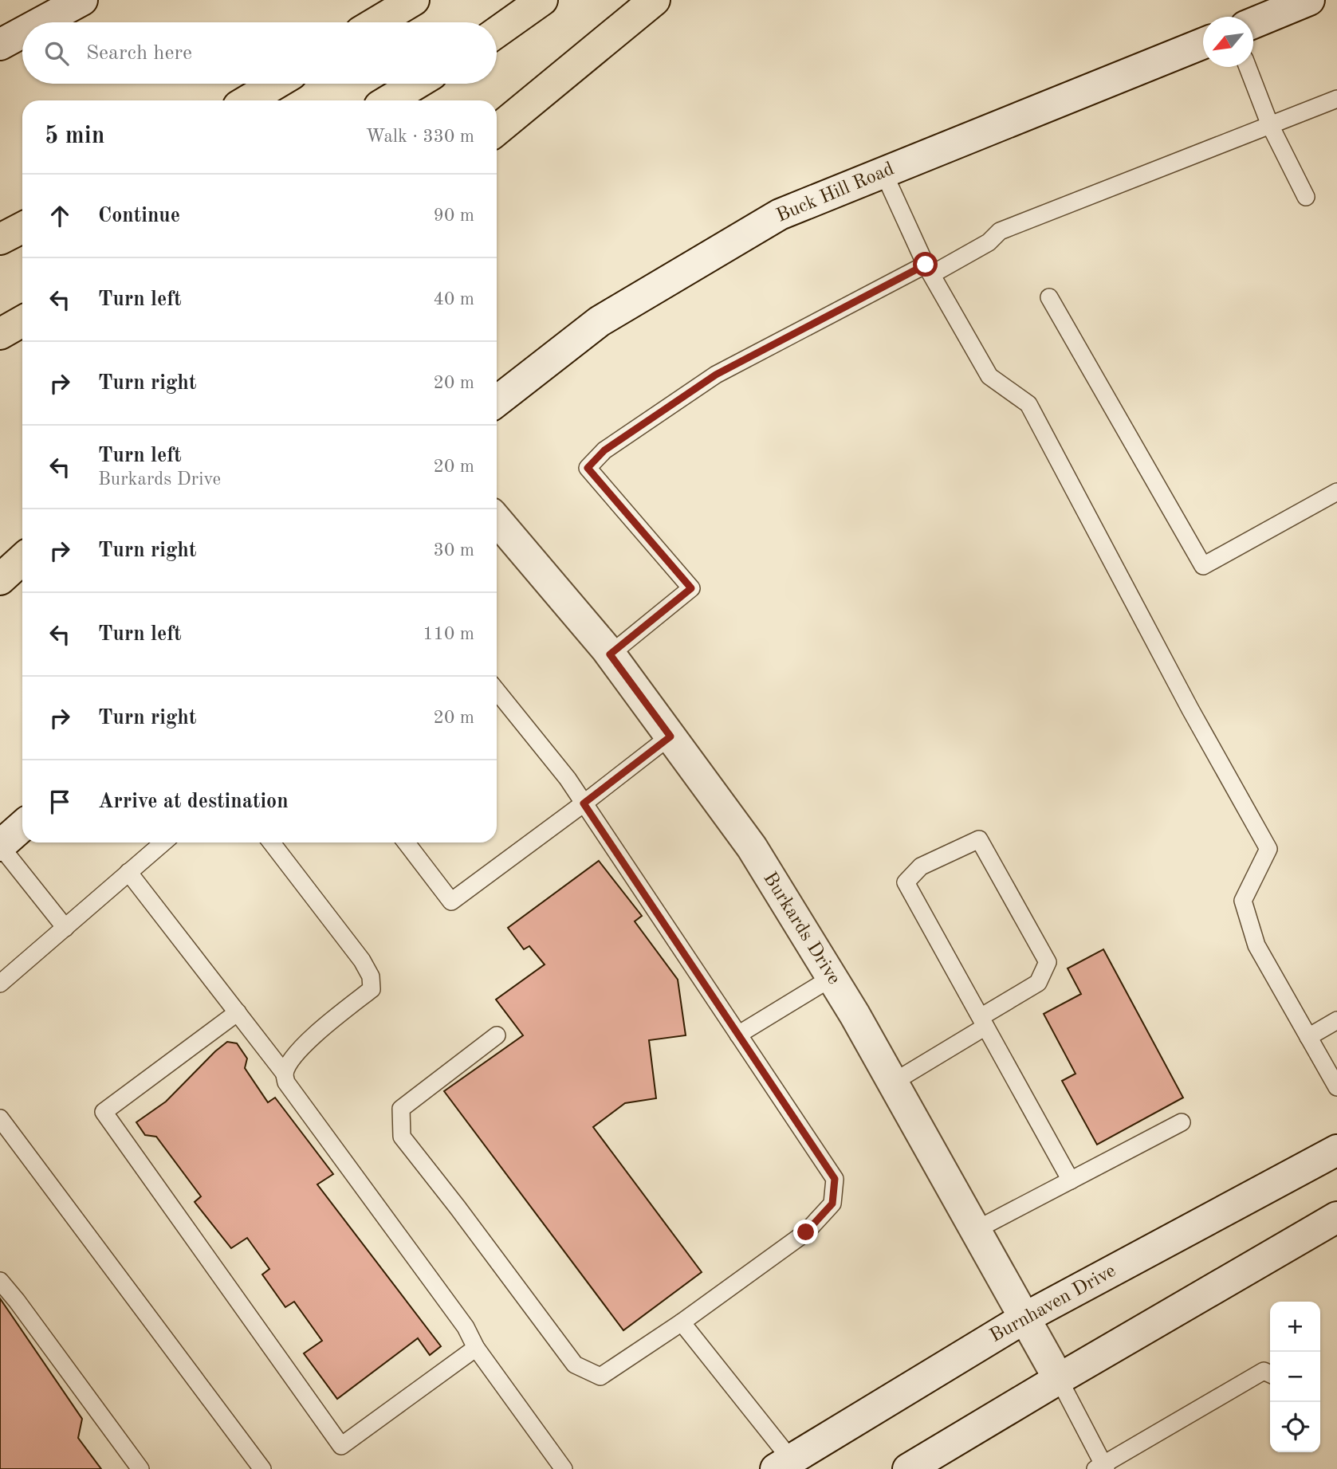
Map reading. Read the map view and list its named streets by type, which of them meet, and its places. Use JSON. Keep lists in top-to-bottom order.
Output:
{
  "streets": {
    "street": ["Buck Hill Road", "Burkards Drive", "Burnhaven Drive"]
  },
  "crossings": [
    ["Burkards Drive", "Burnhaven Drive"]
  ],
  "north": "bottom left",
  "page": {
    "search": "Search here",
    "heading": ["5 min", "Walk · 330 m"],
    "list": [
      ["Continue", "90 m"],
      ["Turn left", "40 m"],
      ["Turn right", "20 m"],
      ["Turn left", "Burkards Drive", "20 m"],
      ["Turn right", "30 m"],
      ["Turn left", "110 m"],
      ["Turn right", "20 m"],
      "Arrive at destination"
    ],
    "map_buttons": ["+", "−"]
  }
}
